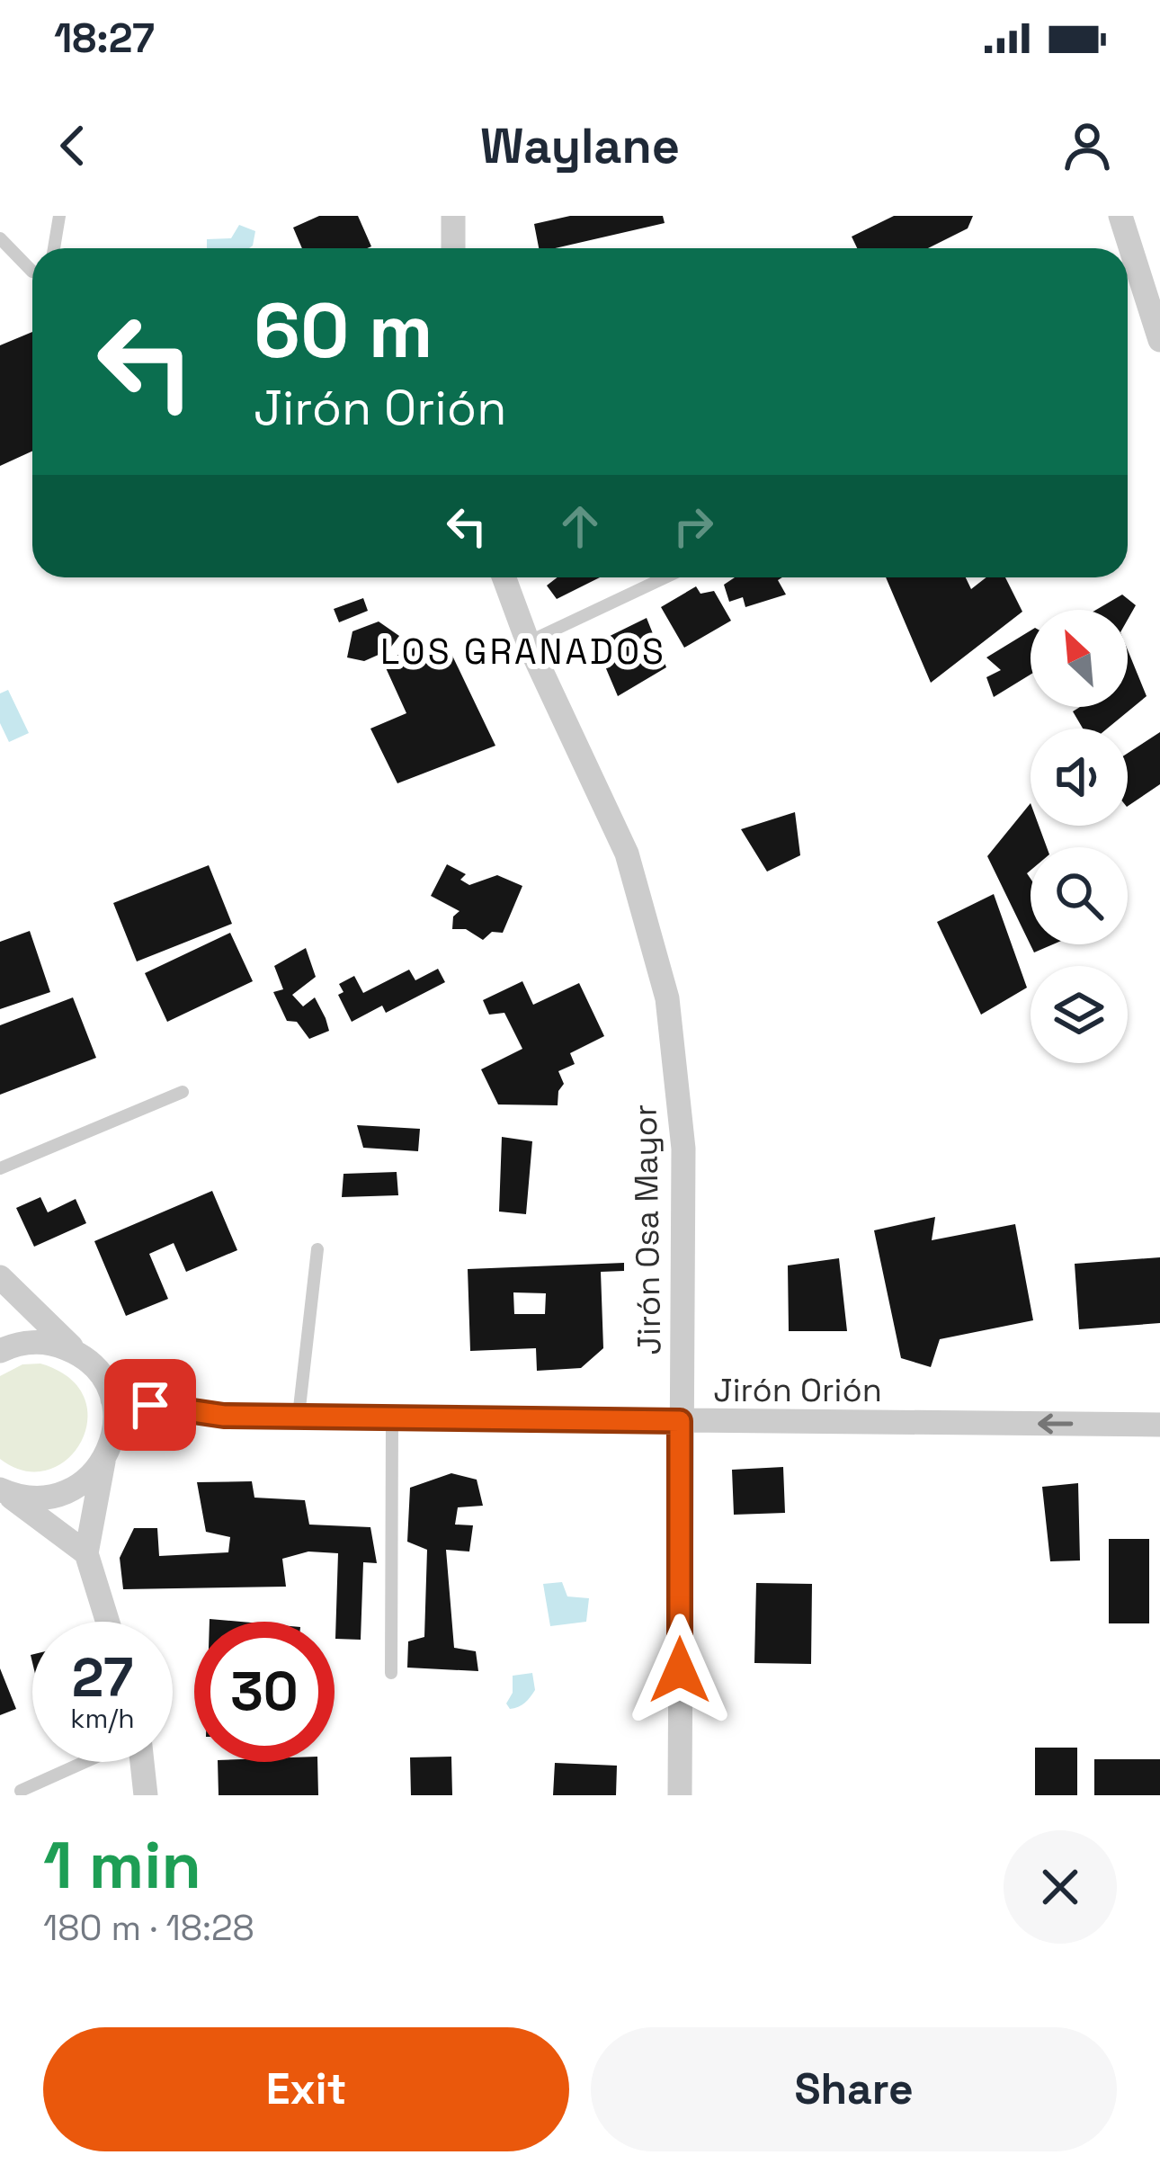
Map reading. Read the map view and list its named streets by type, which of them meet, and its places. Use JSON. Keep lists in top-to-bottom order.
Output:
{
  "streets": {
    "street": ["Jirón Osa Mayor", "Jirón Orión"]
  },
  "crossings": [
    ["Jirón Osa Mayor", "Jirón Orión"]
  ],
  "one_way": ["Jirón Orión"],
  "districts": ["LOS GRANADOS"],
  "north": "top left",
  "page": {
    "status": "18:27",
    "header": "Waylane",
    "turn": ["60 m", "Jirón Orión"],
    "speed": "27 km/h",
    "limit": "30",
    "heading": ["1 min", "180 m · 18:28"],
    "buttons": ["Exit", "Share"]
  }
}
